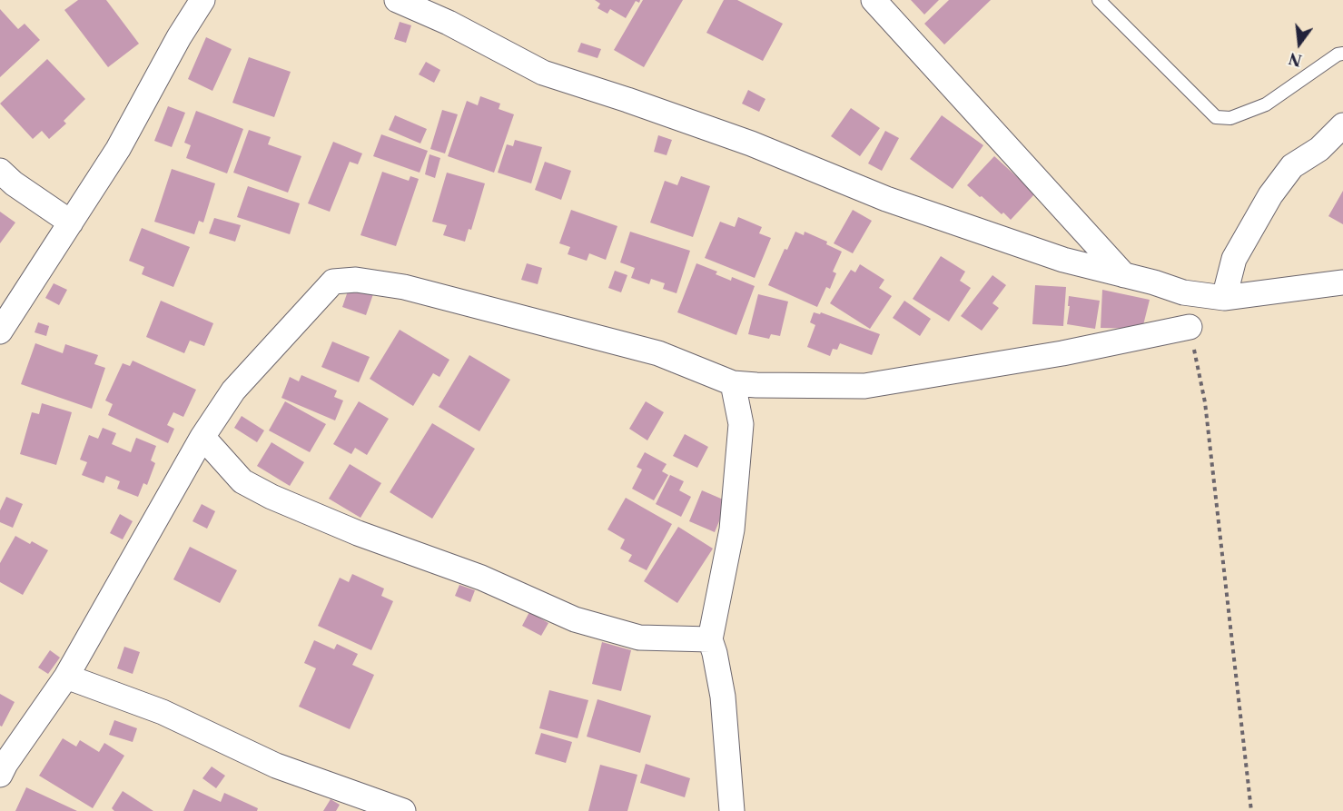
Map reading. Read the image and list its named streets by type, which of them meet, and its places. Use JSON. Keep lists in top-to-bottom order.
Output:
{
  "north": "bottom"
}
